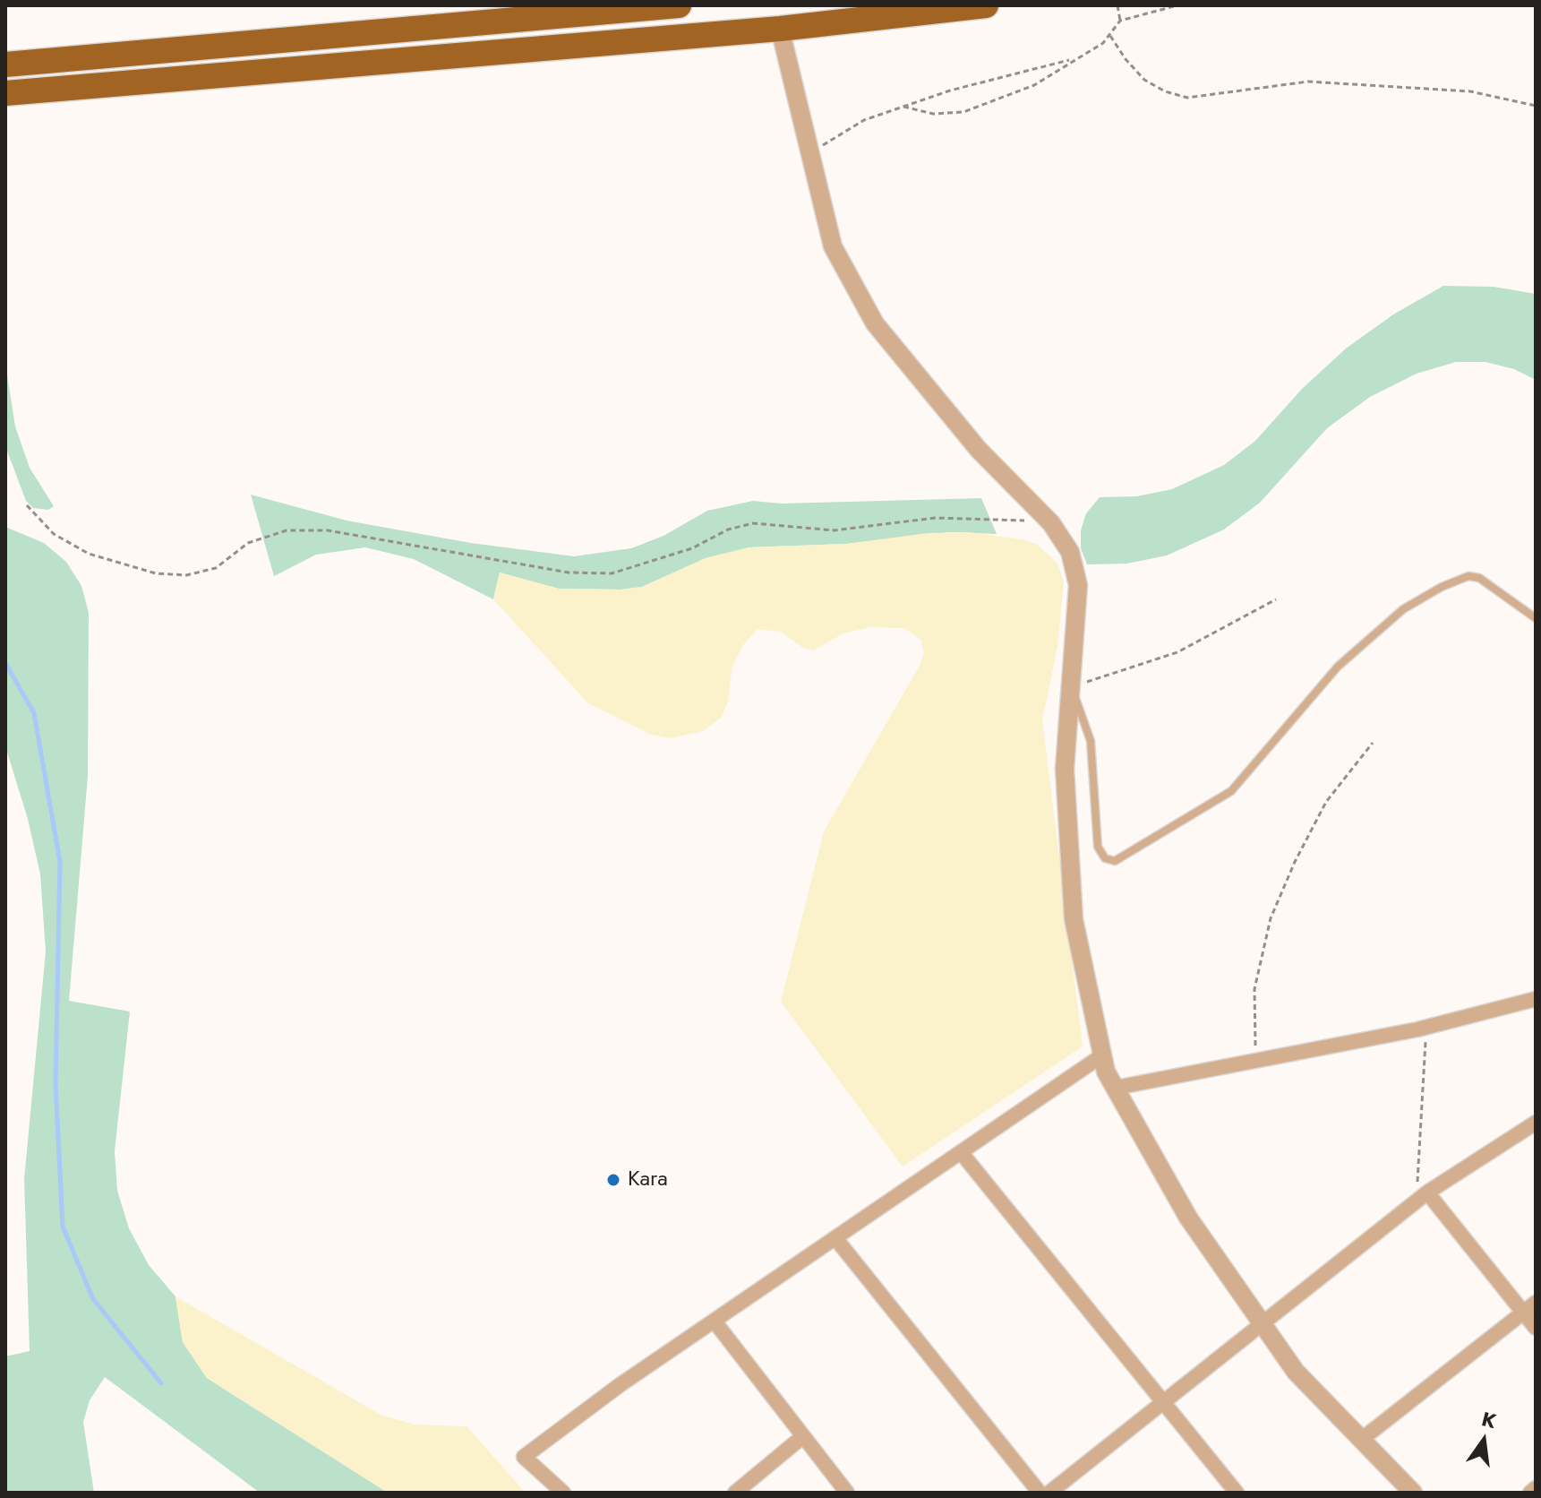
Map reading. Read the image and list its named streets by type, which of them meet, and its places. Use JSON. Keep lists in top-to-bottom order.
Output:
{
  "places": ["Kara"],
  "north": "top"
}
